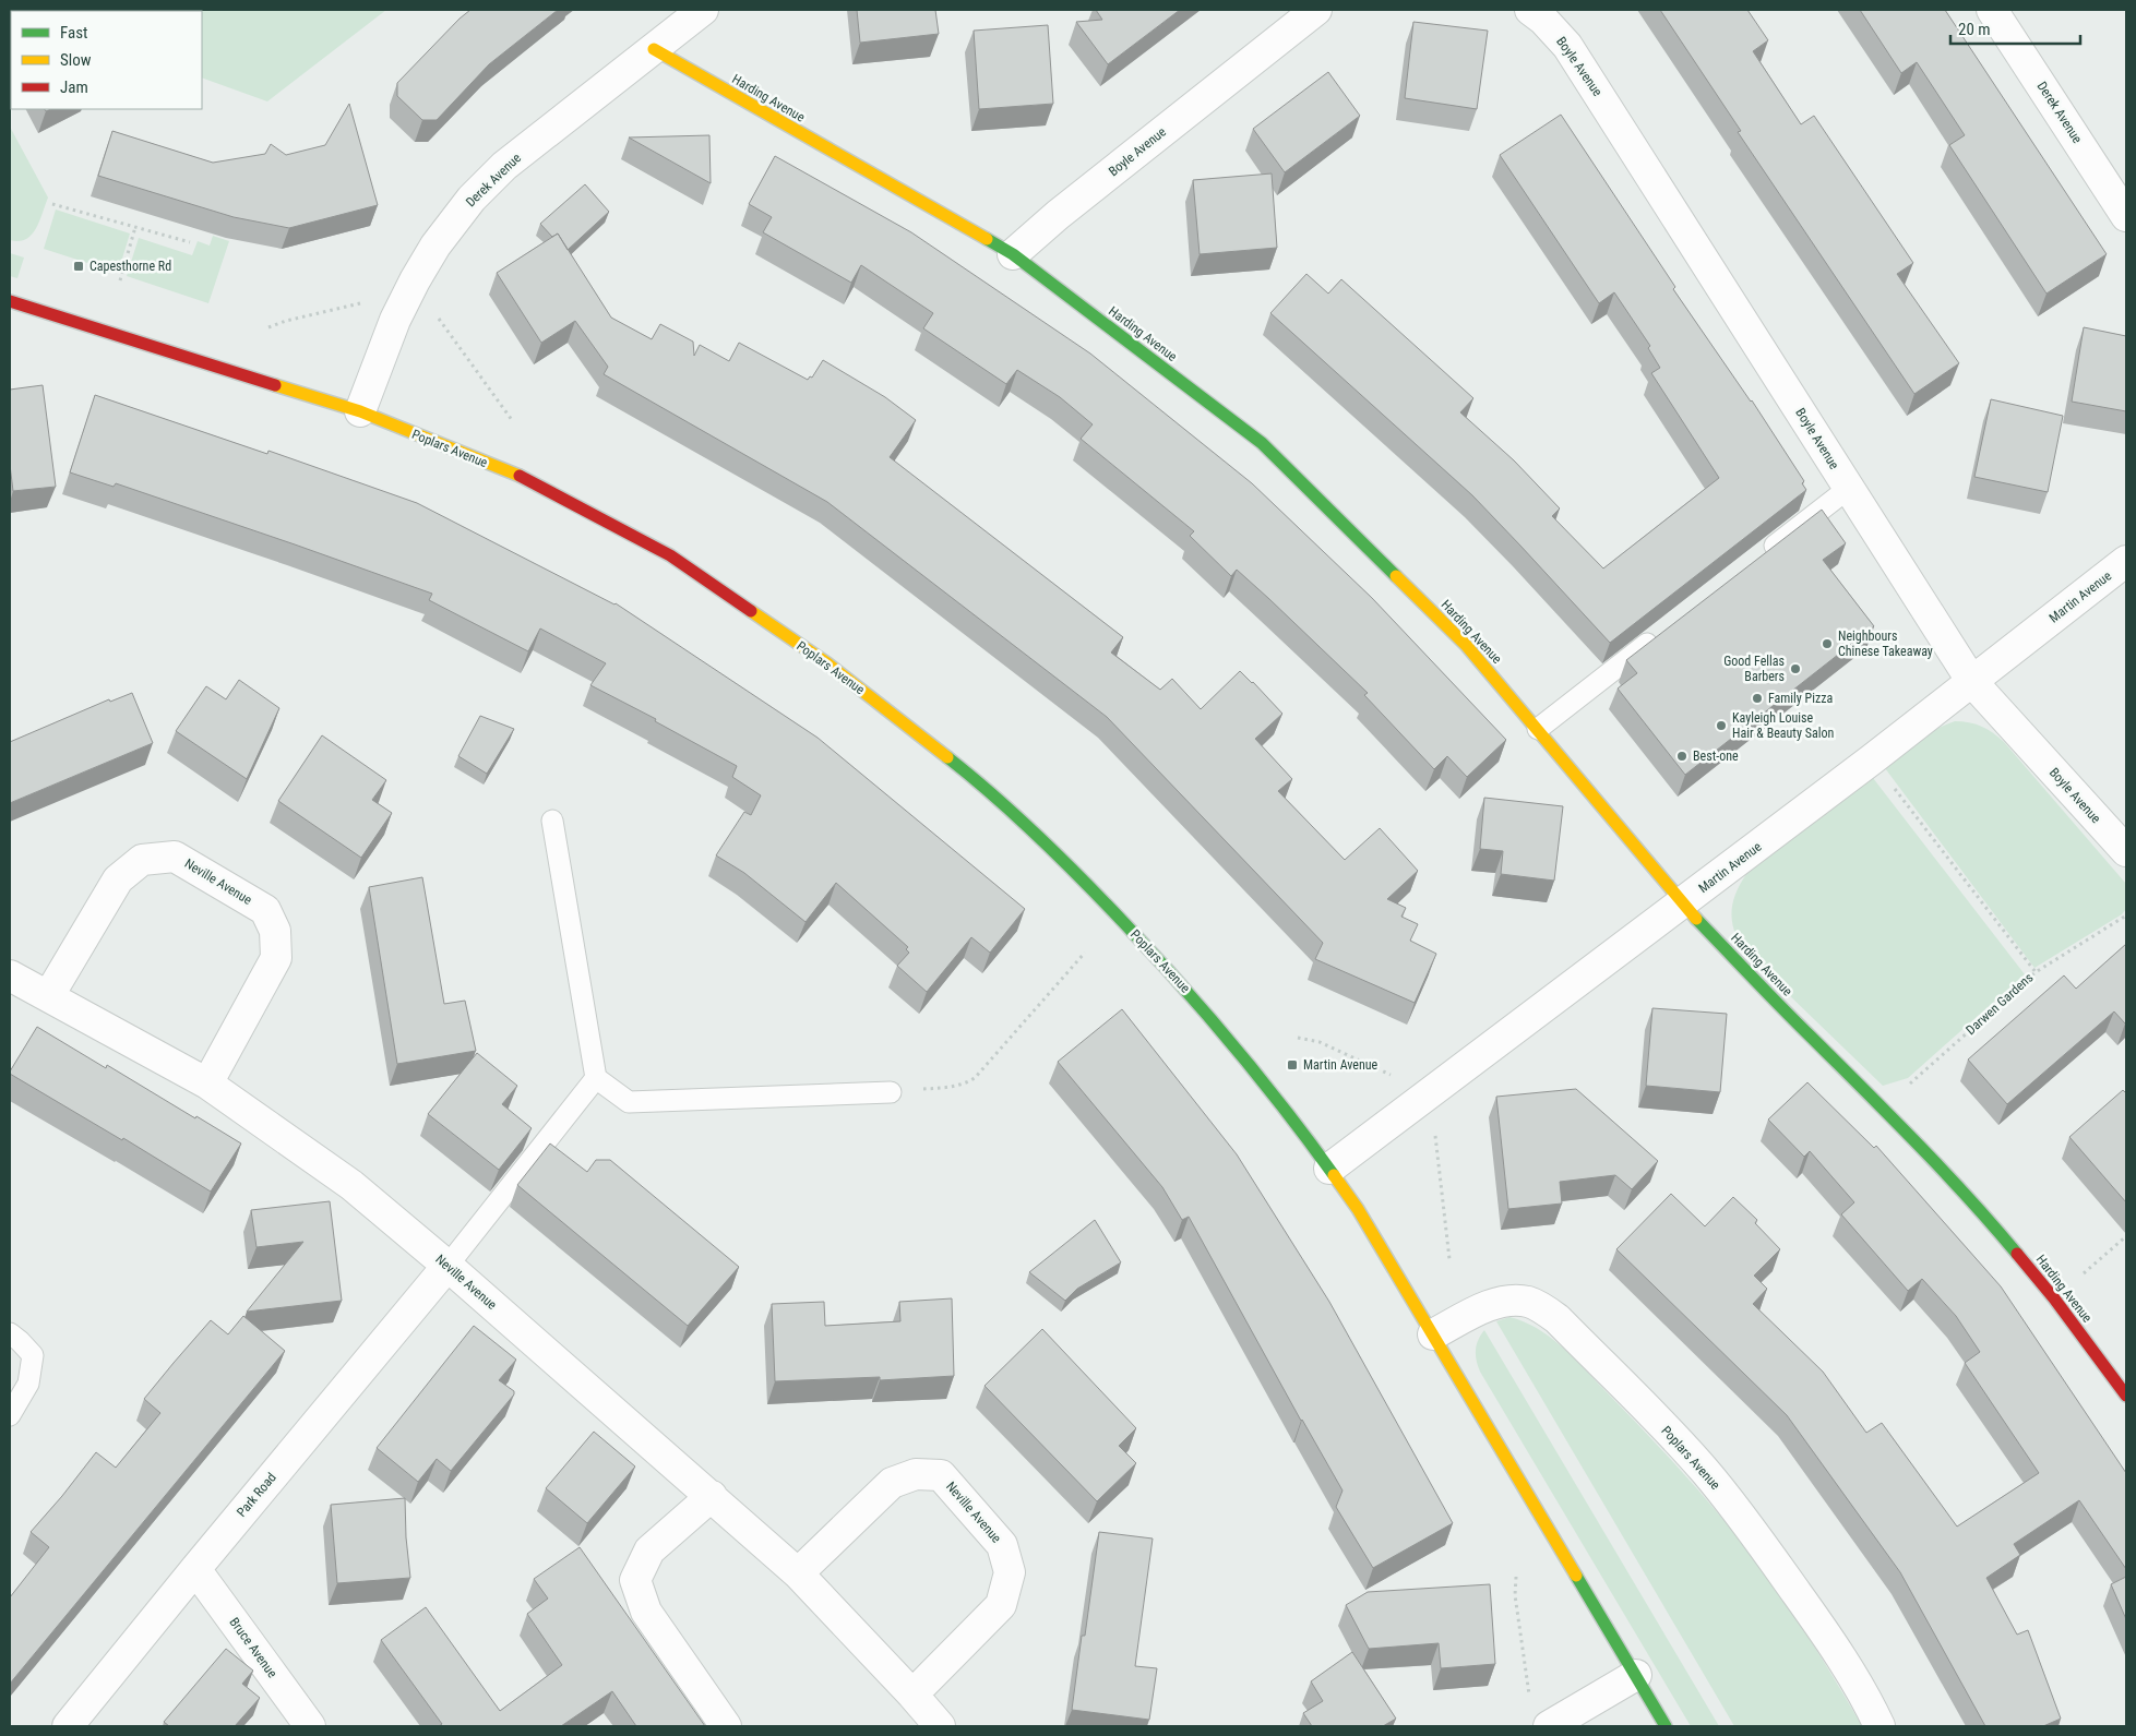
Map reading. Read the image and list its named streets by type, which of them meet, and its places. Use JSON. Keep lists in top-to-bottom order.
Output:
{
  "streets": {
    "street": [
      "Boyle Avenue",
      "Harding Avenue",
      "Derek Avenue",
      "Poplars Avenue",
      "Martin Avenue",
      "Neville Avenue",
      "Park Road",
      "Bruce Avenue"
    ],
    "path": ["Darwen Gardens"]
  },
  "crossings": [
    ["Boyle Avenue", "Harding Avenue"],
    ["Boyle Avenue", "Martin Avenue"],
    ["Harding Avenue", "Derek Avenue"],
    ["Harding Avenue", "Martin Avenue"],
    ["Harding Avenue", "Darwen Gardens"],
    ["Derek Avenue", "Poplars Avenue"],
    ["Poplars Avenue", "Martin Avenue"],
    ["Neville Avenue", "Park Road"],
    ["Park Road", "Bruce Avenue"]
  ],
  "places": {
    "transit": ["Capesthorne Rd", "Martin Avenue"],
    "other": [
      "Neighbours Chinese Takeaway",
      "Good Fellas Barbers",
      "Family Pizza",
      "Kayleigh Louise Hair & Beauty Salon",
      "Best-one"
    ]
  },
  "legend": ["Fast", "Slow", "Jam"],
  "scale_bar": "20 m"
}
